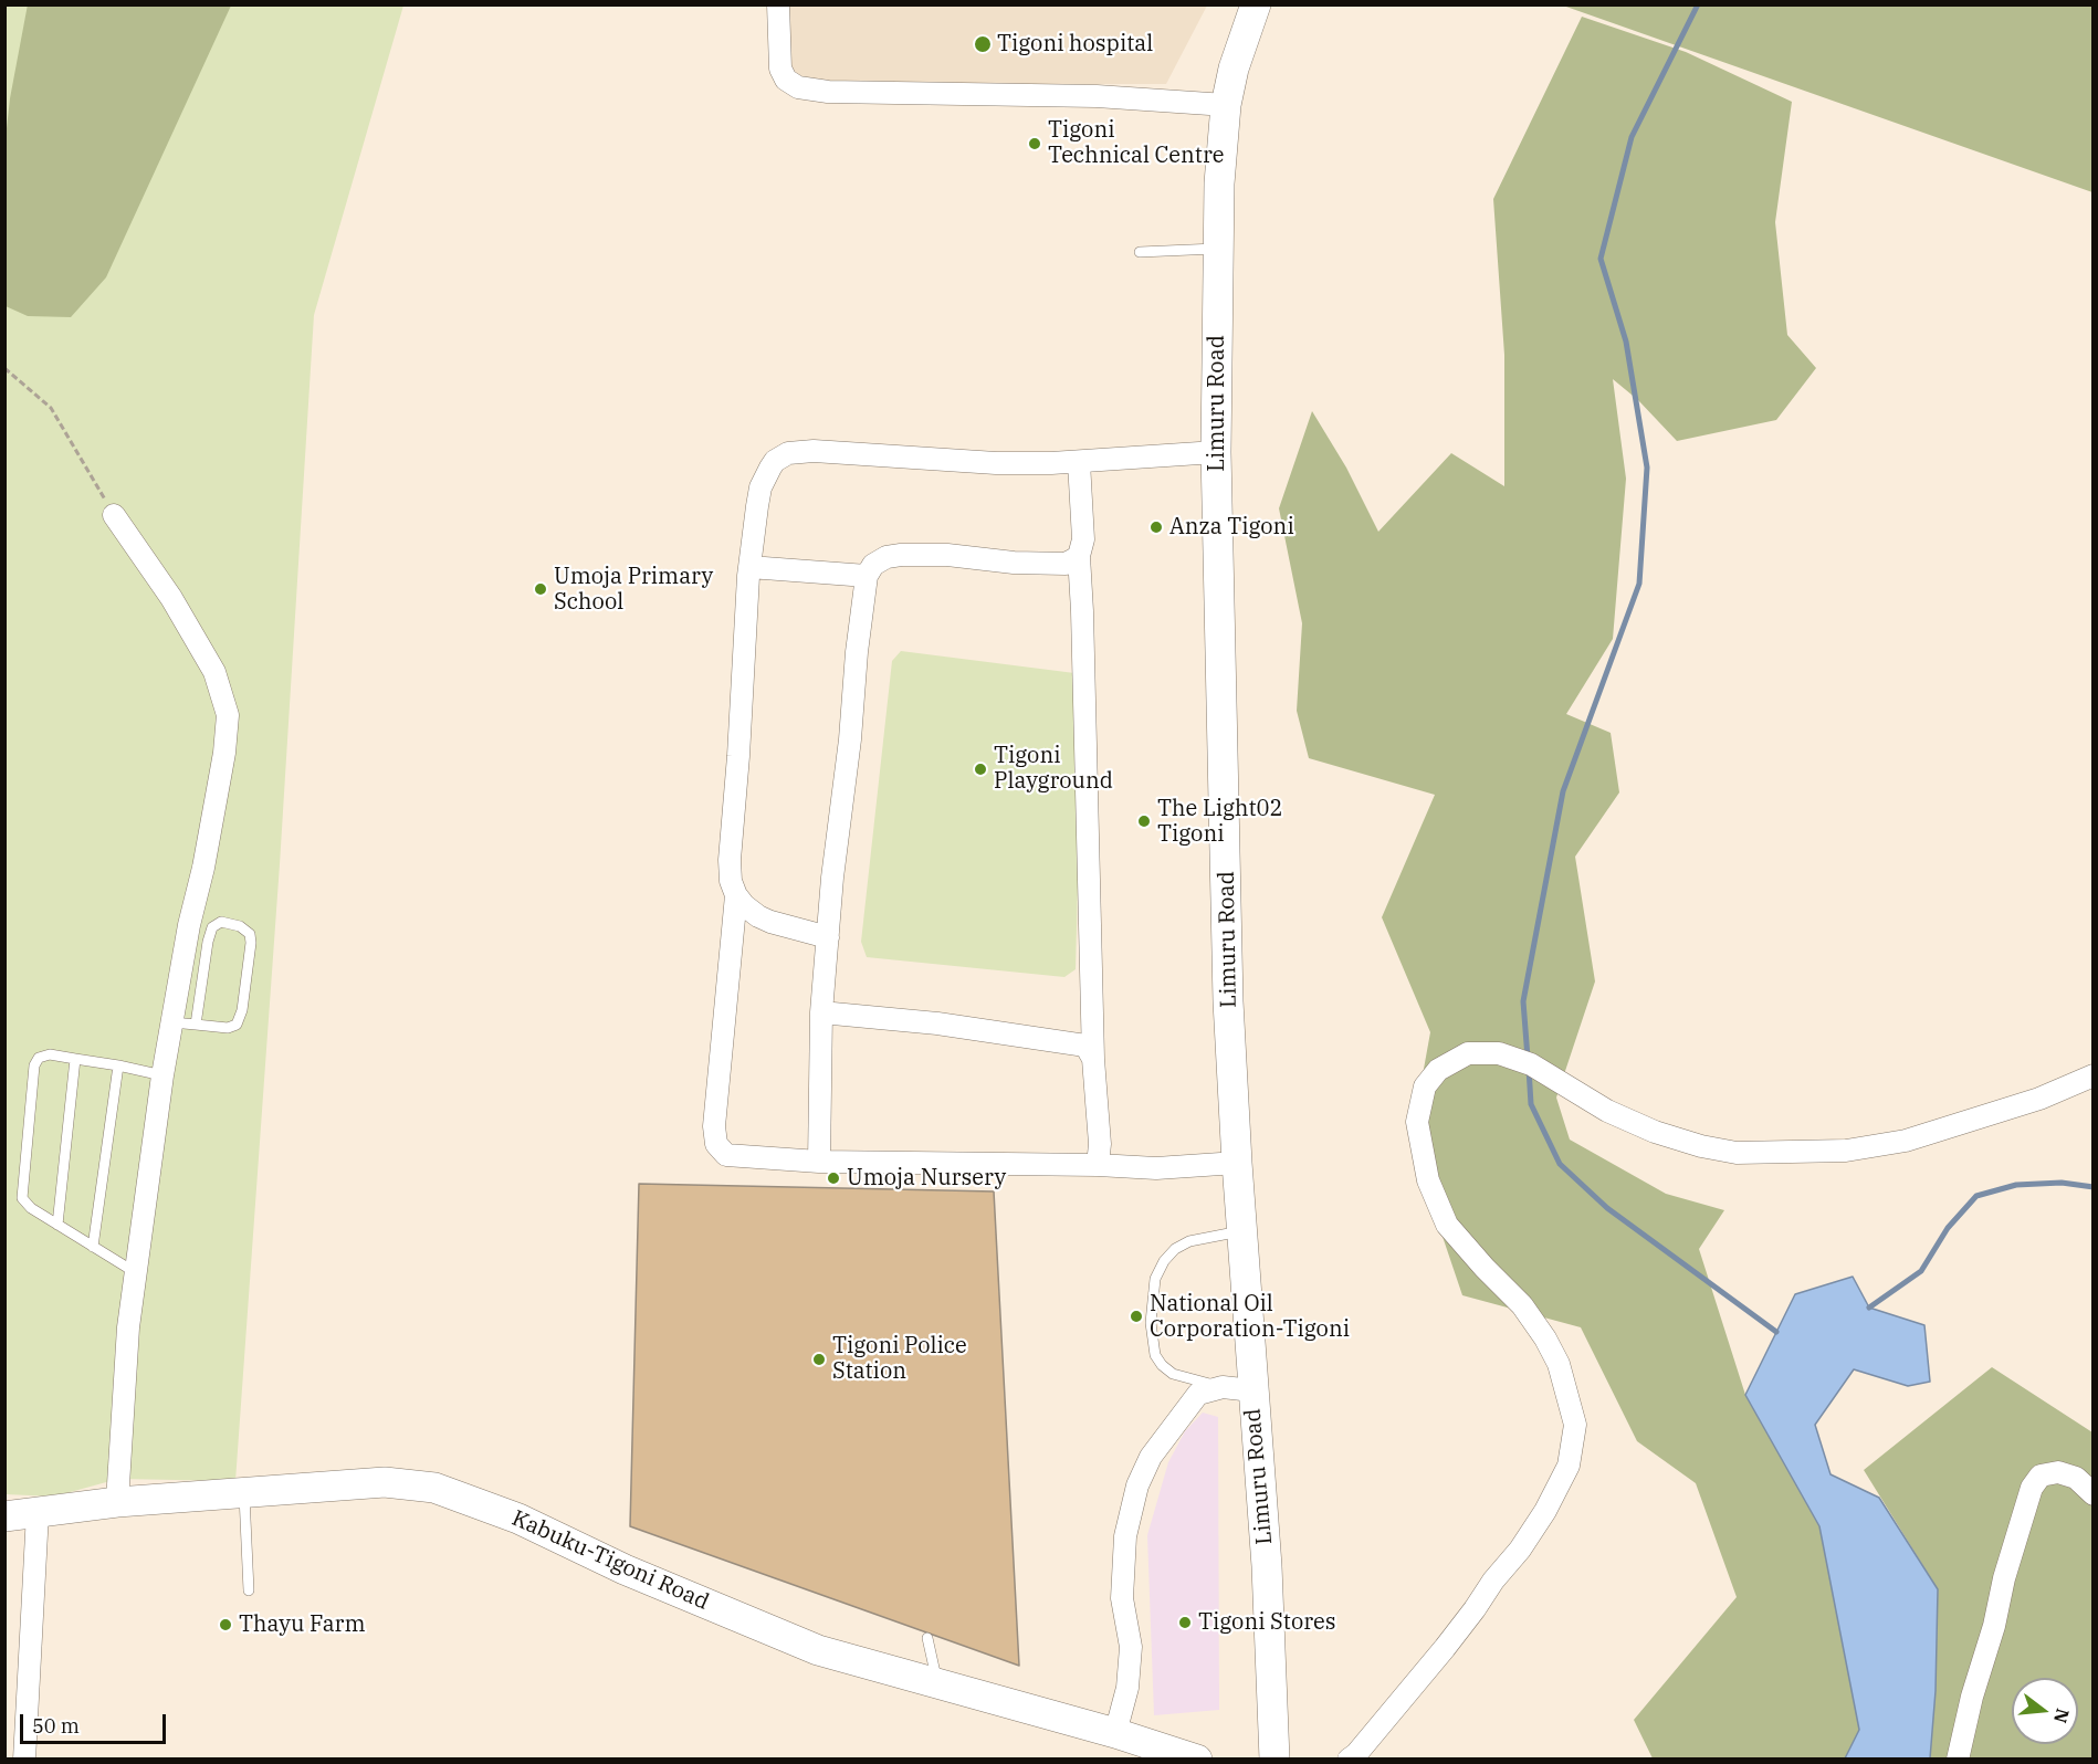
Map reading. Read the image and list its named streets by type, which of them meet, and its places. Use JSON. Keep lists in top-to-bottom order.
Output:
{
  "streets": {
    "main road": ["Limuru Road", "Kabuku-Tigoni Road"]
  },
  "places": [
    "Tigoni hospital",
    "Tigoni Technical Centre",
    "Anza Tigoni",
    "Umoja Primary School",
    "Tigoni Playground",
    "The Light02 Tigoni",
    "Umoja Nursery",
    "National Oil Corporation-Tigoni",
    "Tigoni Police Station",
    "Tigoni Stores",
    "Thayu Farm"
  ],
  "scale_bar": "50 m",
  "north": "right"
}
